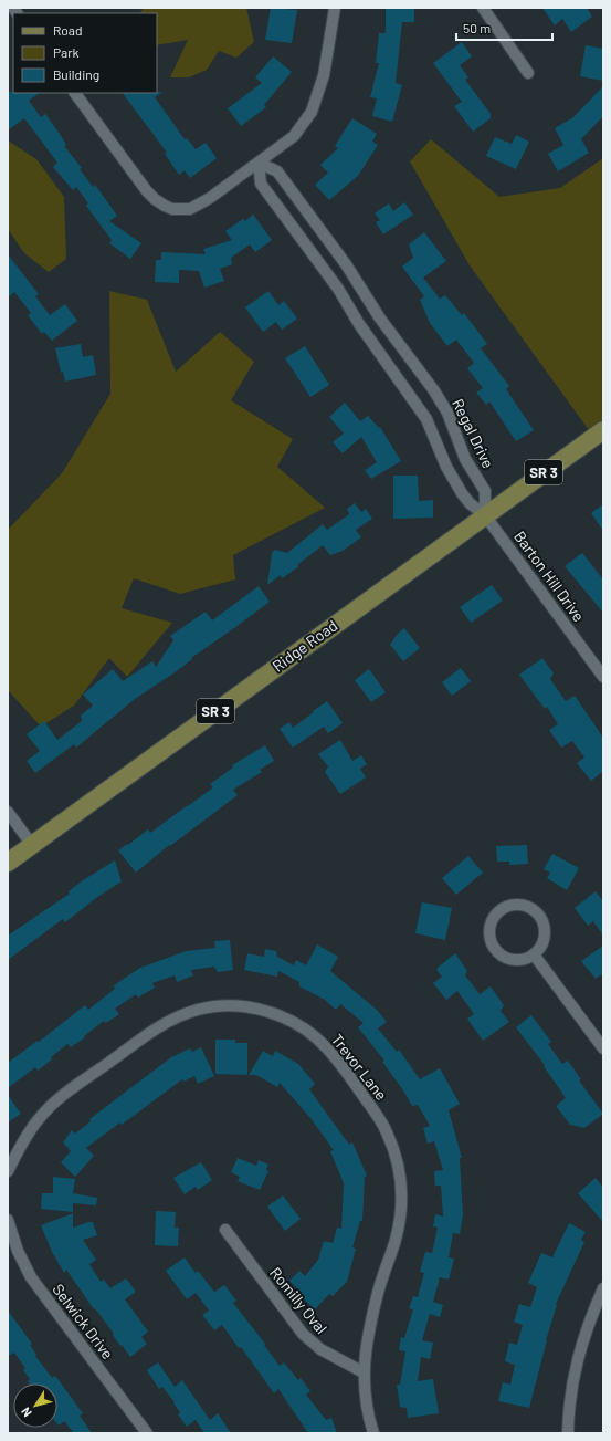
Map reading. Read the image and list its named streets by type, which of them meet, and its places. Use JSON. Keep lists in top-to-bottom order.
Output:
{
  "streets": {
    "main road": ["SR 3", "Ridge Road"],
    "street": [
      "Regal Drive",
      "Barton Hill Drive",
      "Trevor Lane",
      "Romilly Oval",
      "Selwick Drive"
    ]
  },
  "crossings": [
    ["Regal Drive", "Barton Hill Drive"],
    ["Regal Drive", "Ridge Road"],
    ["Barton Hill Drive", "Ridge Road"],
    ["Trevor Lane", "Romilly Oval"]
  ],
  "legend": ["Road", "Park", "Building"],
  "scale_bar": "50 m",
  "north": "bottom left"
}
